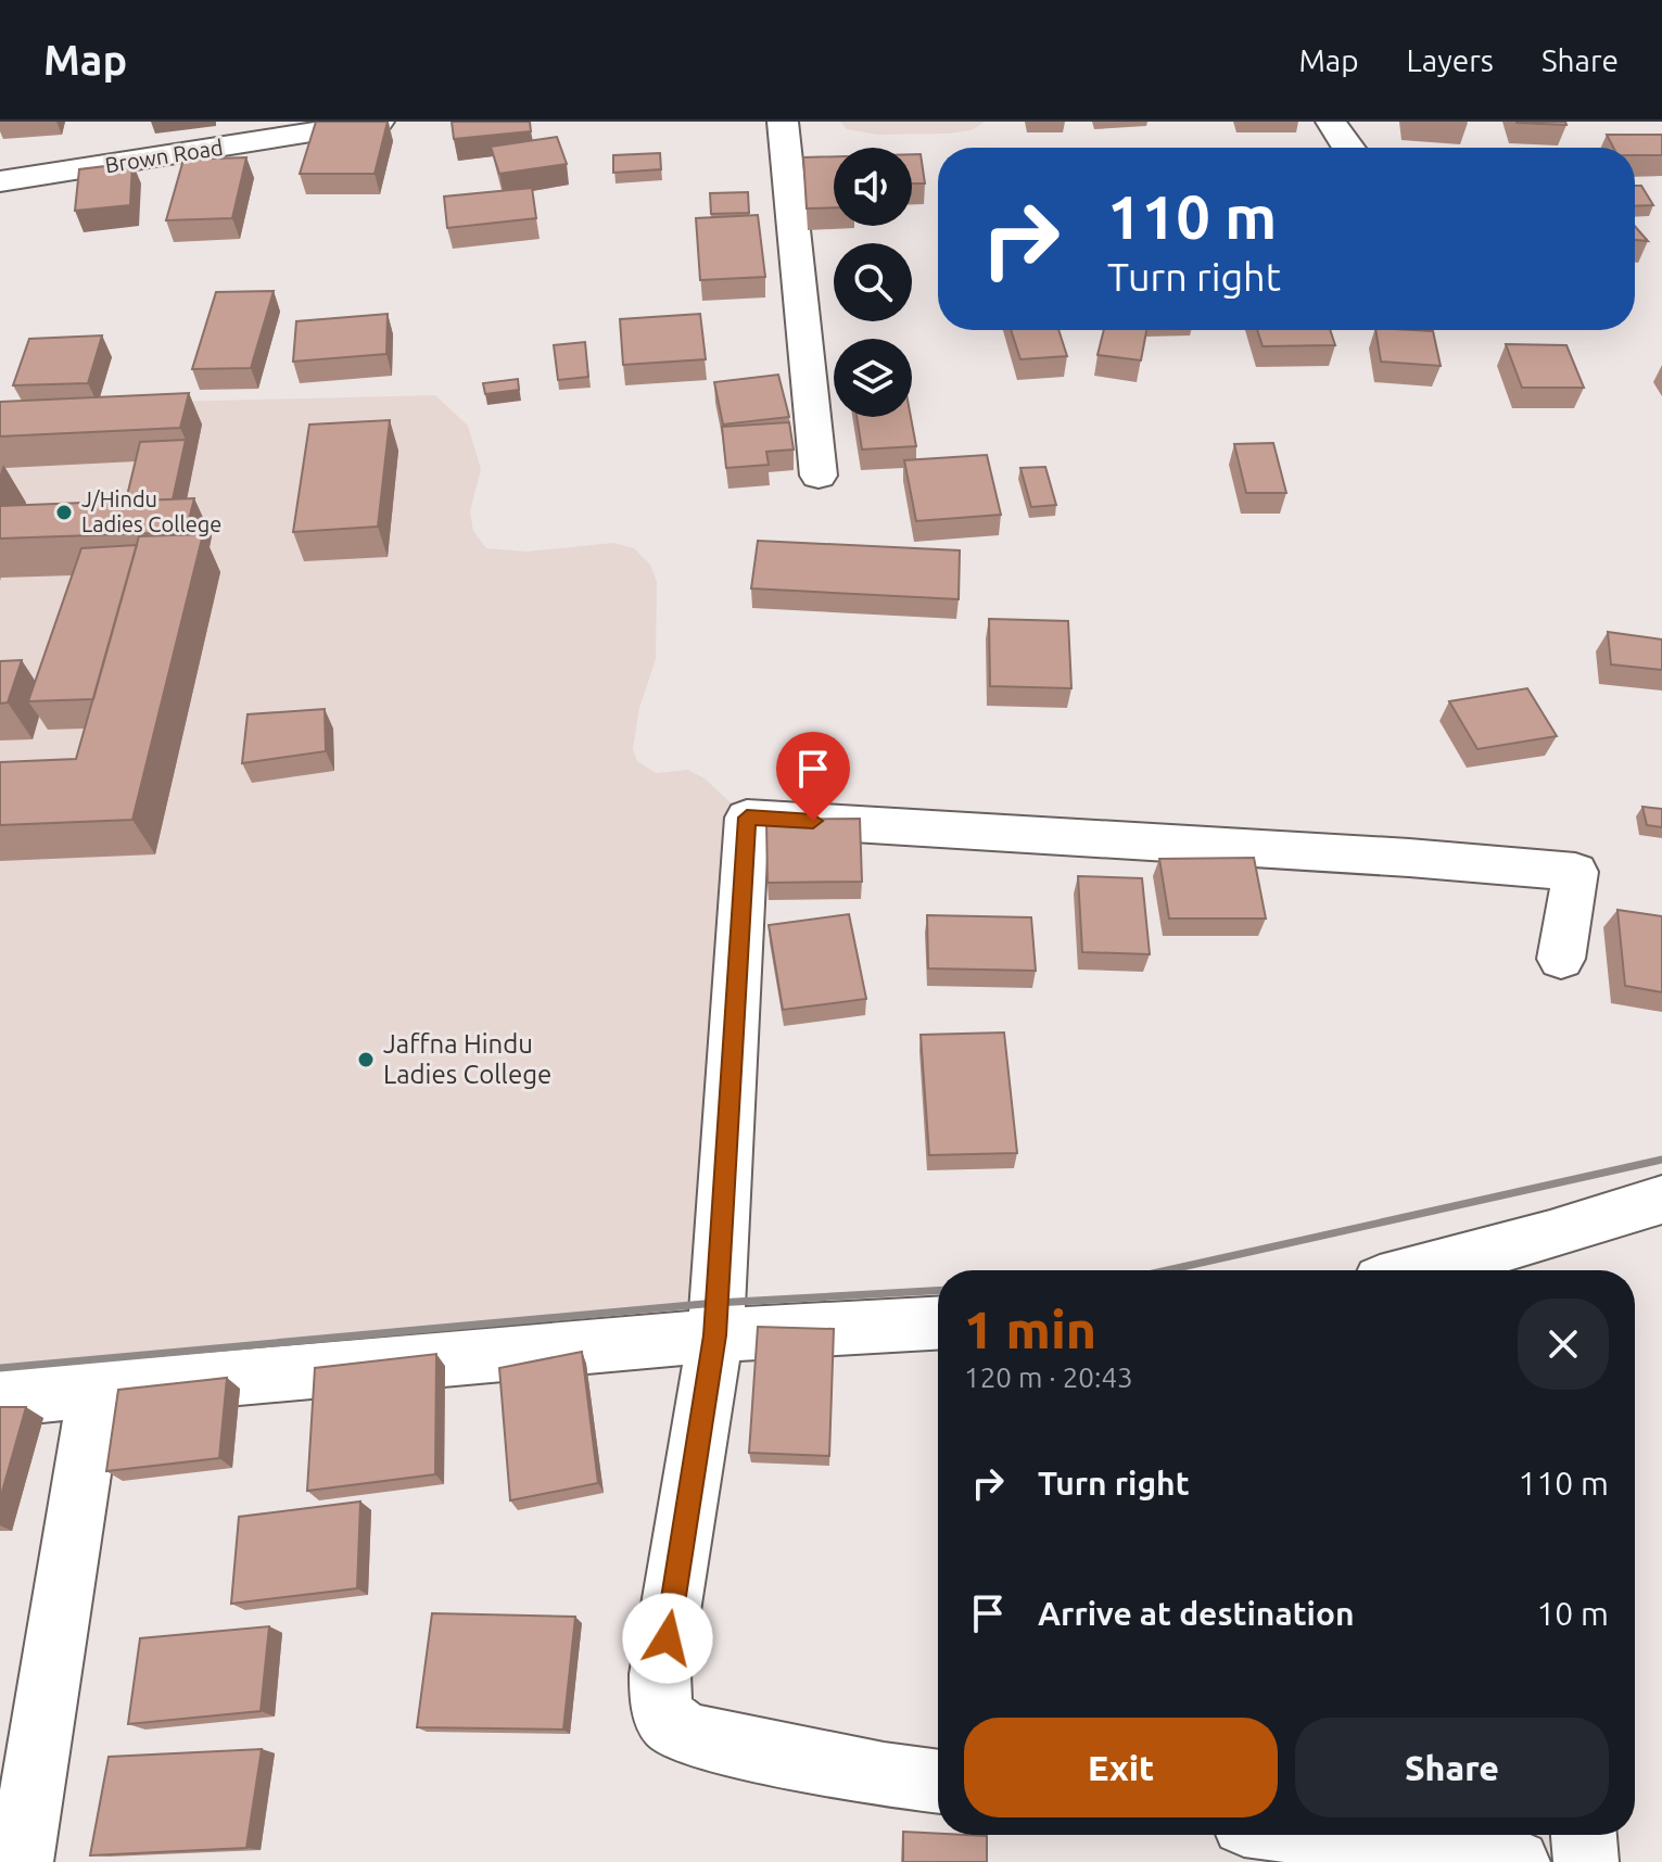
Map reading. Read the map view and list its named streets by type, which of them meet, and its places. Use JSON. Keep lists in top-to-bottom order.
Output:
{
  "streets": {
    "street": ["Brown Road"]
  },
  "places": ["J/Hindu Ladies College", "Jaffna Hindu Ladies College"],
  "page": {
    "header": "Map",
    "nav": ["Map", "Layers", "Share"],
    "turn": ["110 m", "Turn right"],
    "heading": ["1 min", "120 m · 20:43"],
    "list": [
      {
        "name": "Turn right",
        "value": "110 m"
      },
      {
        "name": "Arrive at destination",
        "value": "10 m"
      }
    ],
    "buttons": ["Exit", "Share"]
  }
}
